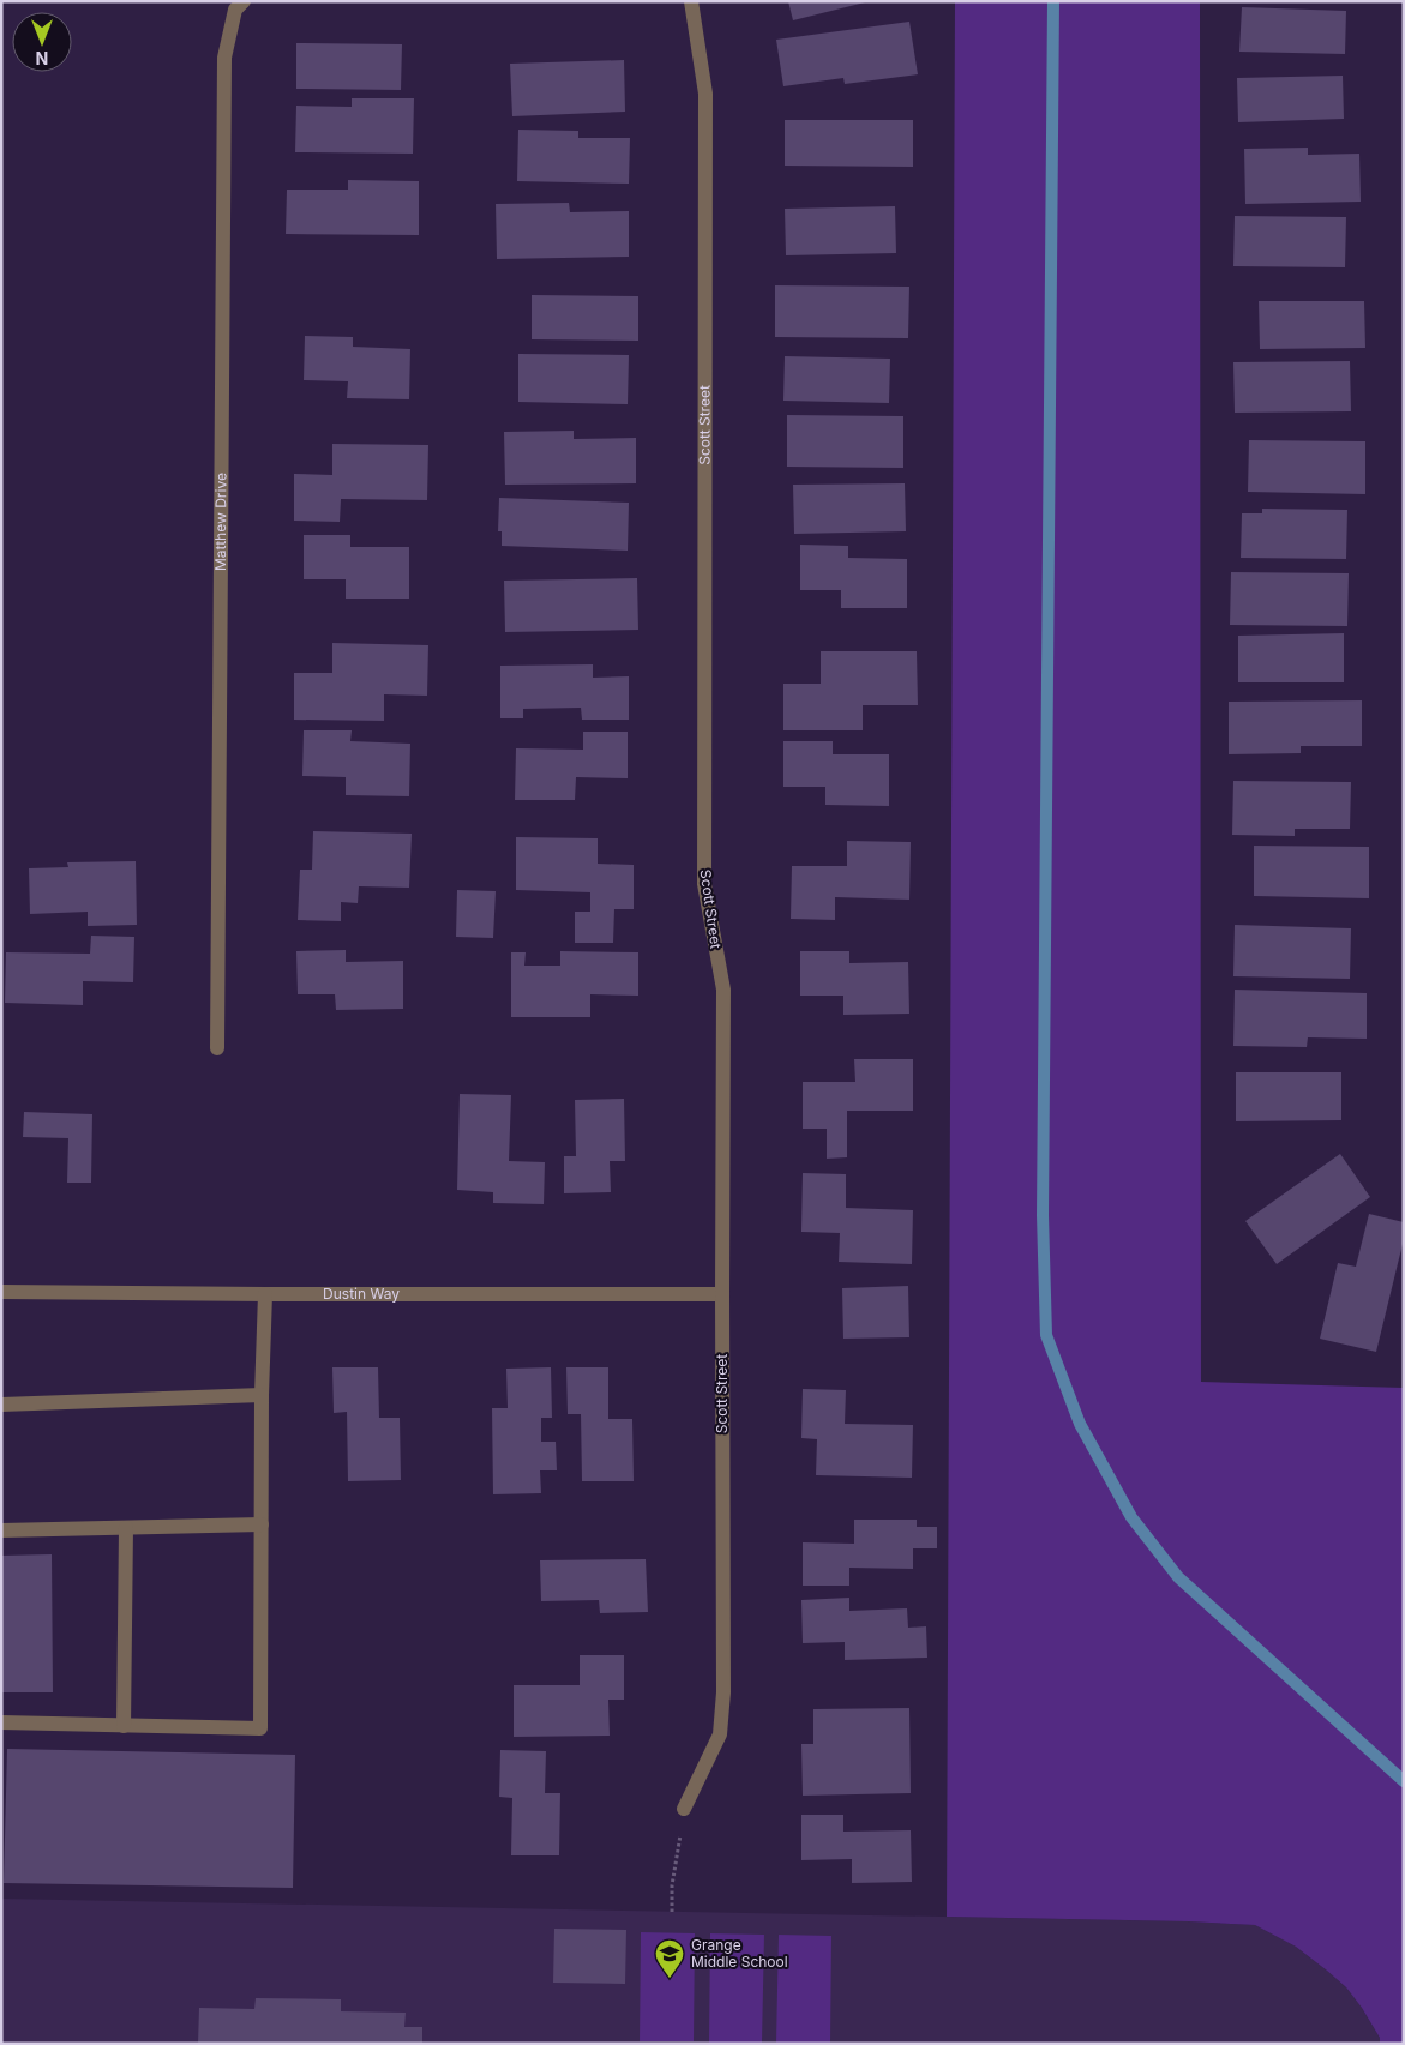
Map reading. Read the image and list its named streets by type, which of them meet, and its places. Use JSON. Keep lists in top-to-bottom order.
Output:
{
  "streets": {
    "street": ["Scott Street", "Matthew Drive", "Dustin Way"]
  },
  "crossings": [
    ["Scott Street", "Dustin Way"]
  ],
  "places": {
    "school or university": ["Grange Middle School"]
  },
  "north": "bottom"
}
